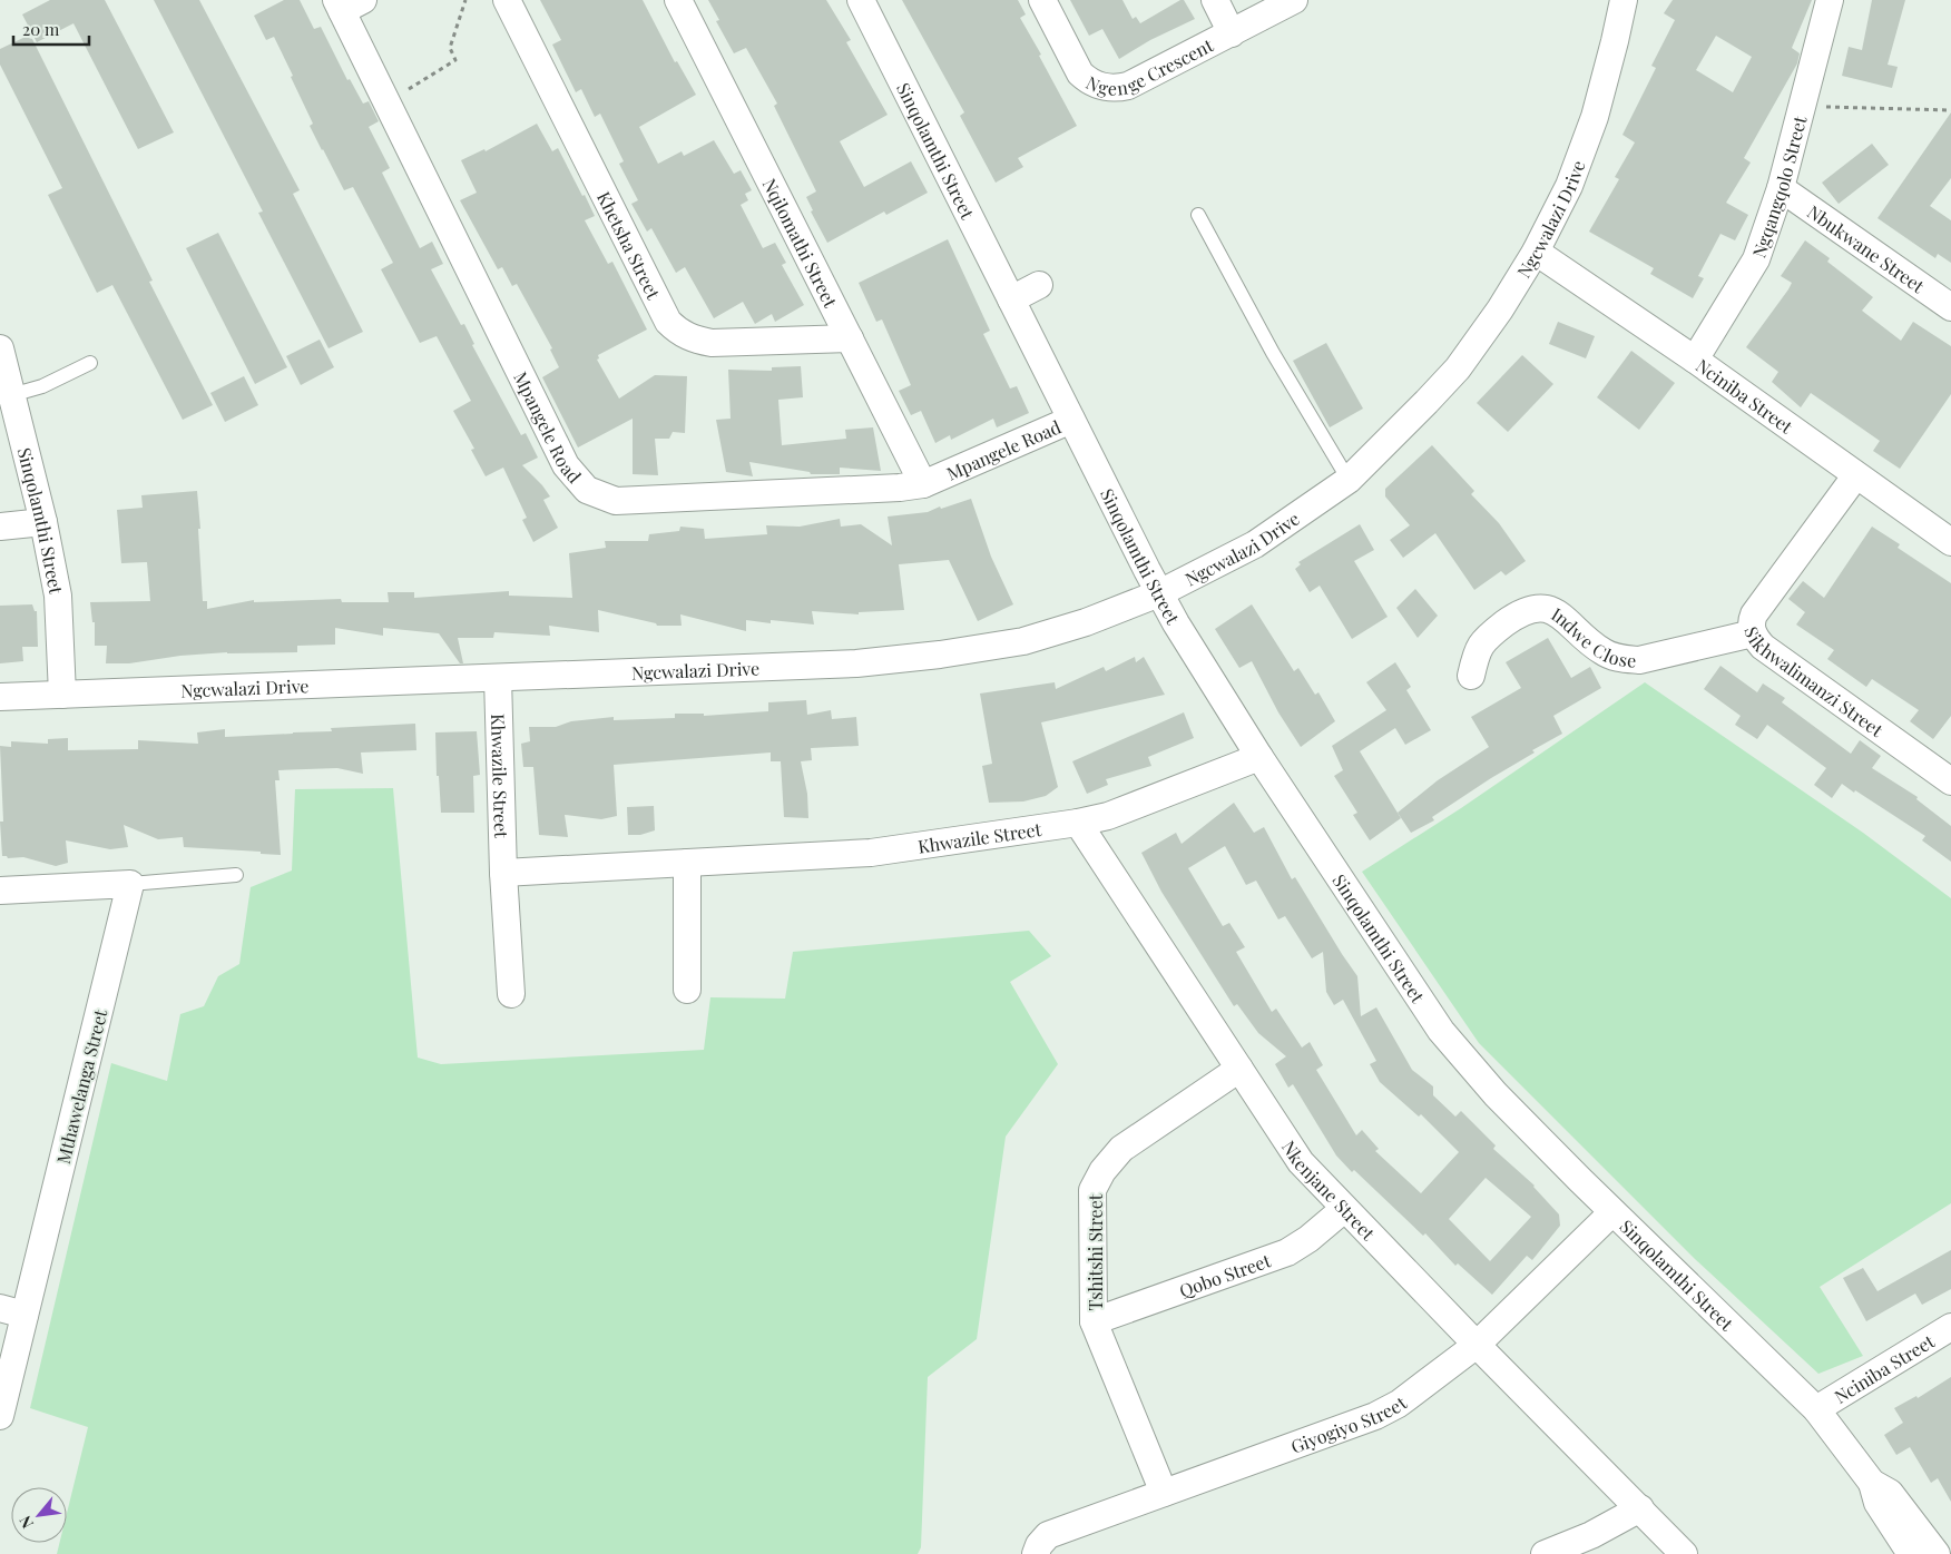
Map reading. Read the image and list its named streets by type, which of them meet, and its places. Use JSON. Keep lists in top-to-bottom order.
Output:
{
  "streets": {
    "street": [
      "Ngenge Crescent",
      "Sinqolamthi Street",
      "Ngqangqolo Street",
      "Ngcwalazi Drive",
      "Nqilomathi Street",
      "Khetsha Street",
      "Nbukwane Street",
      "Nciniba Street",
      "Mpangele Road",
      "Indwe Close",
      "Sikhwalimanzi Street",
      "Khwazile Street",
      "Mthawelanga Street",
      "Nkenjane Street",
      "Tshitshi Street",
      "Qobo Street",
      "Giyogiyo Street"
    ]
  },
  "crossings": [
    ["Sinqolamthi Street", "Ngcwalazi Drive"],
    ["Sinqolamthi Street", "Nciniba Street"],
    ["Sinqolamthi Street", "Mpangele Road"],
    ["Sinqolamthi Street", "Khwazile Street"],
    ["Sinqolamthi Street", "Giyogiyo Street"],
    ["Ngqangqolo Street", "Nbukwane Street"],
    ["Ngqangqolo Street", "Nciniba Street"],
    ["Ngcwalazi Drive", "Nciniba Street"],
    ["Ngcwalazi Drive", "Khwazile Street"],
    ["Nqilomathi Street", "Khetsha Street"],
    ["Nqilomathi Street", "Mpangele Road"],
    ["Nciniba Street", "Sikhwalimanzi Street"],
    ["Indwe Close", "Sikhwalimanzi Street"],
    ["Khwazile Street", "Nkenjane Street"],
    ["Nkenjane Street", "Tshitshi Street"],
    ["Nkenjane Street", "Qobo Street"],
    ["Nkenjane Street", "Giyogiyo Street"],
    ["Tshitshi Street", "Qobo Street"],
    ["Tshitshi Street", "Giyogiyo Street"]
  ],
  "scale_bar": "20 m",
  "north": "bottom left"
}
